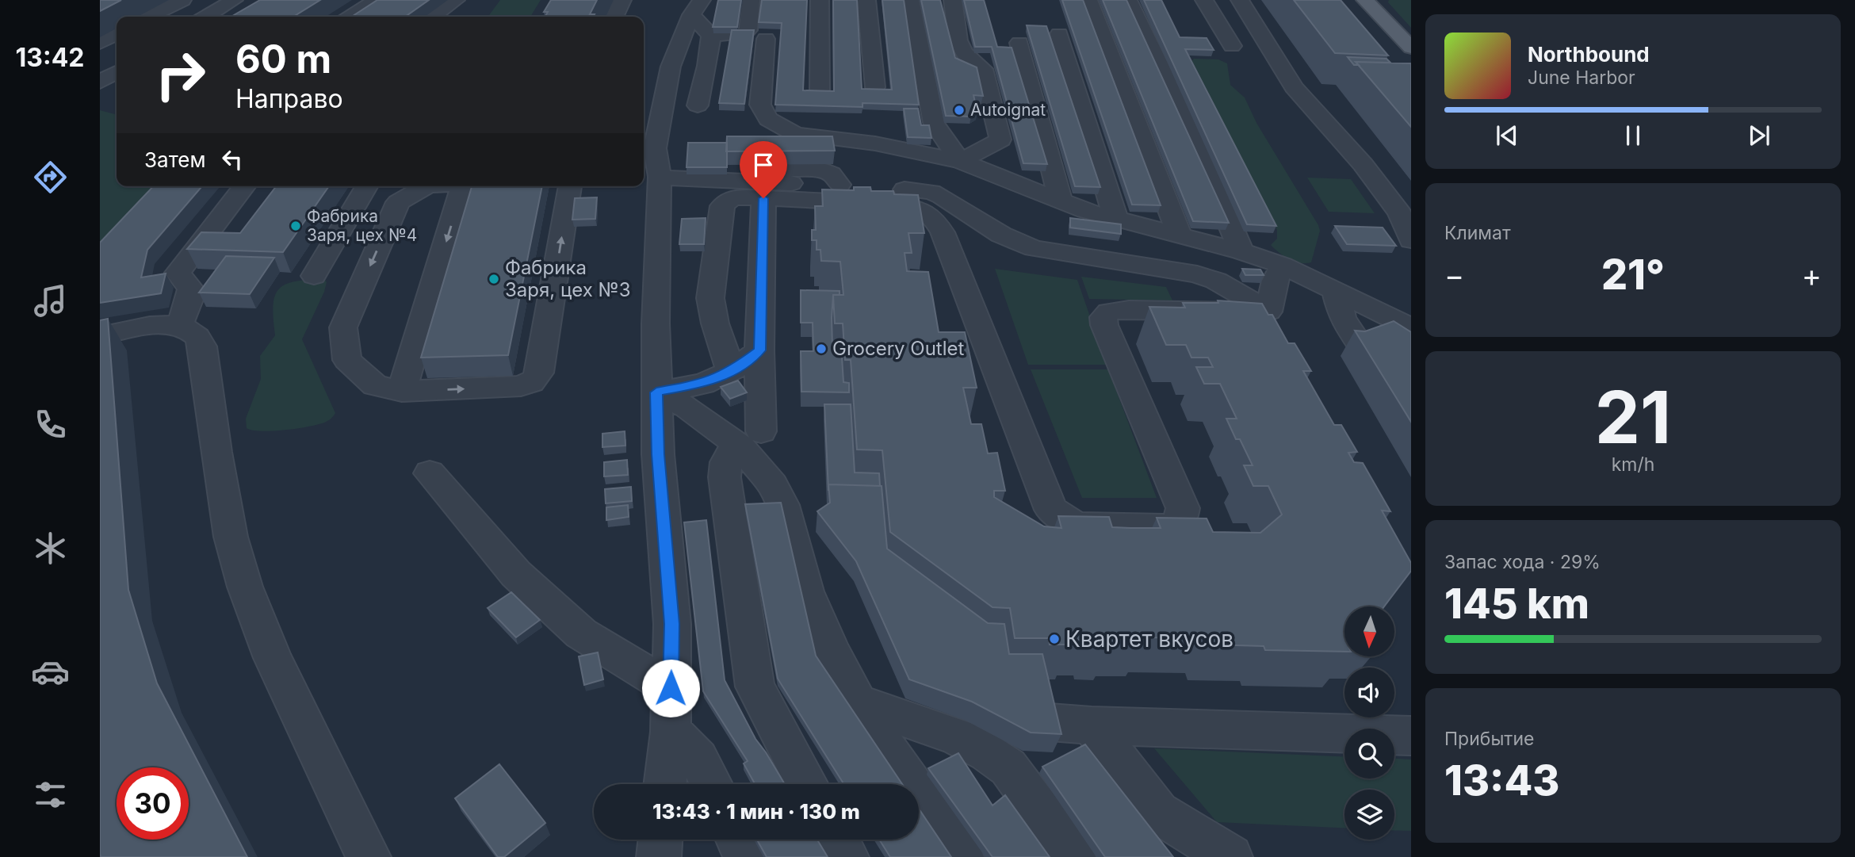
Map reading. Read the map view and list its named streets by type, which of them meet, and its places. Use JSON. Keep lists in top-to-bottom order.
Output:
{
  "places": [
    "Autoignat",
    "Фабрика Заря, цех №4",
    "Фабрика Заря, цех №3",
    "Grocery Outlet",
    "Квартет вкусов"
  ],
  "north": "bottom",
  "page": {
    "tabs": "13:42",
    "turn": ["60 m", "Направо"],
    "song": ["Northbound", "June Harbor"],
    "then": "Затем",
    "tile": [
      "Климат",
      ["21", "km/h"],
      ["Запас хода · 29%", "145 km"],
      ["Прибытие", "13:43"]
    ],
    "heat": ["−", "21°", "+"],
    "limit": "30",
    "trip": "13:43 · 1 мин · 130 m"
  }
}
